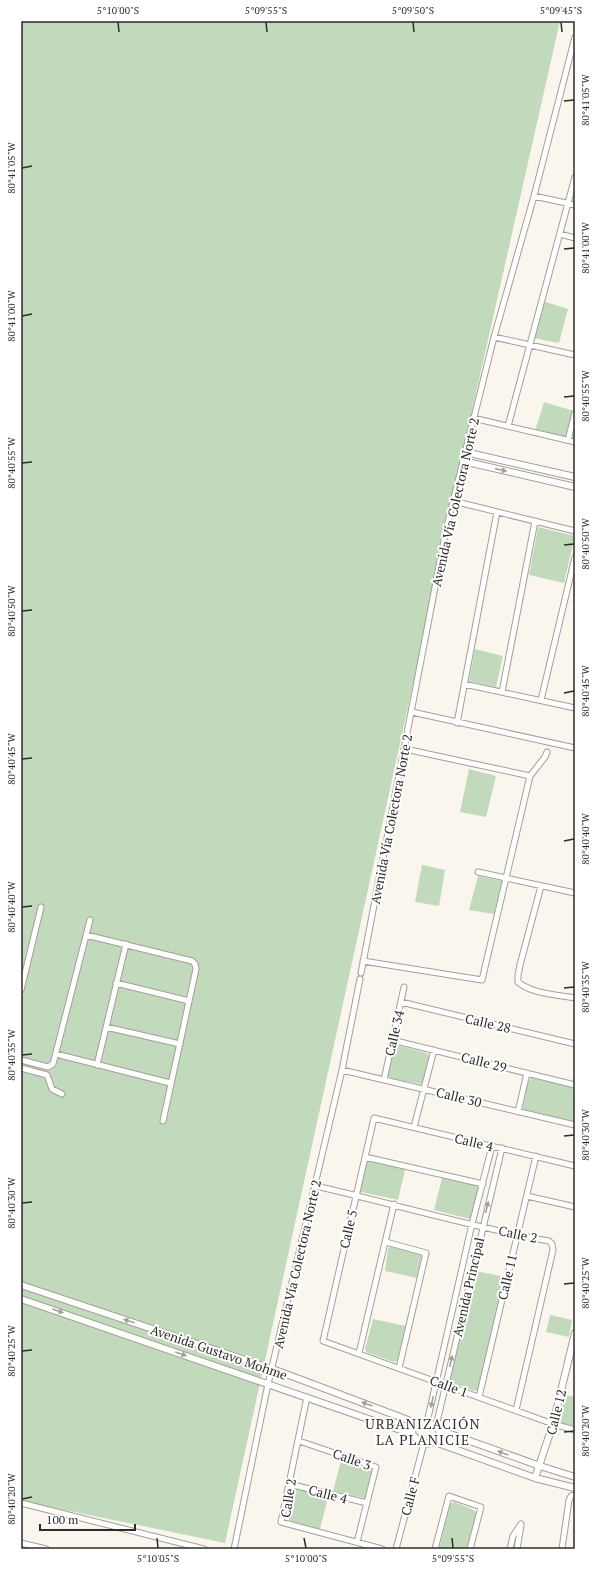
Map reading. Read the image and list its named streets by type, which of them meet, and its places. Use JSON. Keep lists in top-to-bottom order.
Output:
{
  "streets": {
    "street": [
      "Avenida Vía Colectora Norte 2",
      "Calle 28",
      "Calle 34",
      "Calle 29",
      "Calle 30",
      "Calle 4",
      "Calle 5",
      "Calle 2",
      "Calle 11",
      "Avenida Principal",
      "Avenida Gustavo Mohme",
      "Calle 1",
      "Calle 12",
      "Calle 3",
      "Calle F"
    ]
  },
  "crossings": [
    ["Avenida Vía Colectora Norte 2", "Calle 30"],
    ["Avenida Vía Colectora Norte 2", "Calle 2"],
    ["Avenida Vía Colectora Norte 2", "Avenida Gustavo Mohme"],
    ["Calle 28", "Calle 34"],
    ["Calle 34", "Calle 29"],
    ["Calle 34", "Calle 30"],
    ["Calle 4", "Calle 5"],
    ["Calle 4", "Calle 2"],
    ["Calle 4", "Calle 11"],
    ["Calle 4", "Avenida Principal"],
    ["Calle 4", "Calle 3"],
    ["Calle 5", "Calle 2"],
    ["Calle 5", "Calle 1"],
    ["Calle 2", "Calle 11"],
    ["Calle 2", "Avenida Principal"],
    ["Calle 2", "Avenida Gustavo Mohme"],
    ["Calle 2", "Calle 1"],
    ["Calle 2", "Calle 3"],
    ["Calle 11", "Calle 1"],
    ["Avenida Principal", "Avenida Gustavo Mohme"],
    ["Avenida Principal", "Calle 1"],
    ["Avenida Principal", "Calle F"],
    ["Avenida Gustavo Mohme", "Calle F"],
    ["Calle 1", "Calle 12"]
  ],
  "districts": ["URBANIZACIÓN LA PLANICIE"],
  "scale_bar": "100 m",
  "coordinates": [
    "5°10'00\"S",
    "5°09'55\"S",
    "5°09'50\"S",
    "5°09'45\"S",
    "80°41'05\"W",
    "80°41'00\"W",
    "80°40'55\"W",
    "80°40'50\"W",
    "80°40'45\"W",
    "80°40'40\"W",
    "80°40'35\"W",
    "80°40'30\"W",
    "80°40'25\"W",
    "80°40'20\"W",
    "5°10'05\"S"
  ]
}
